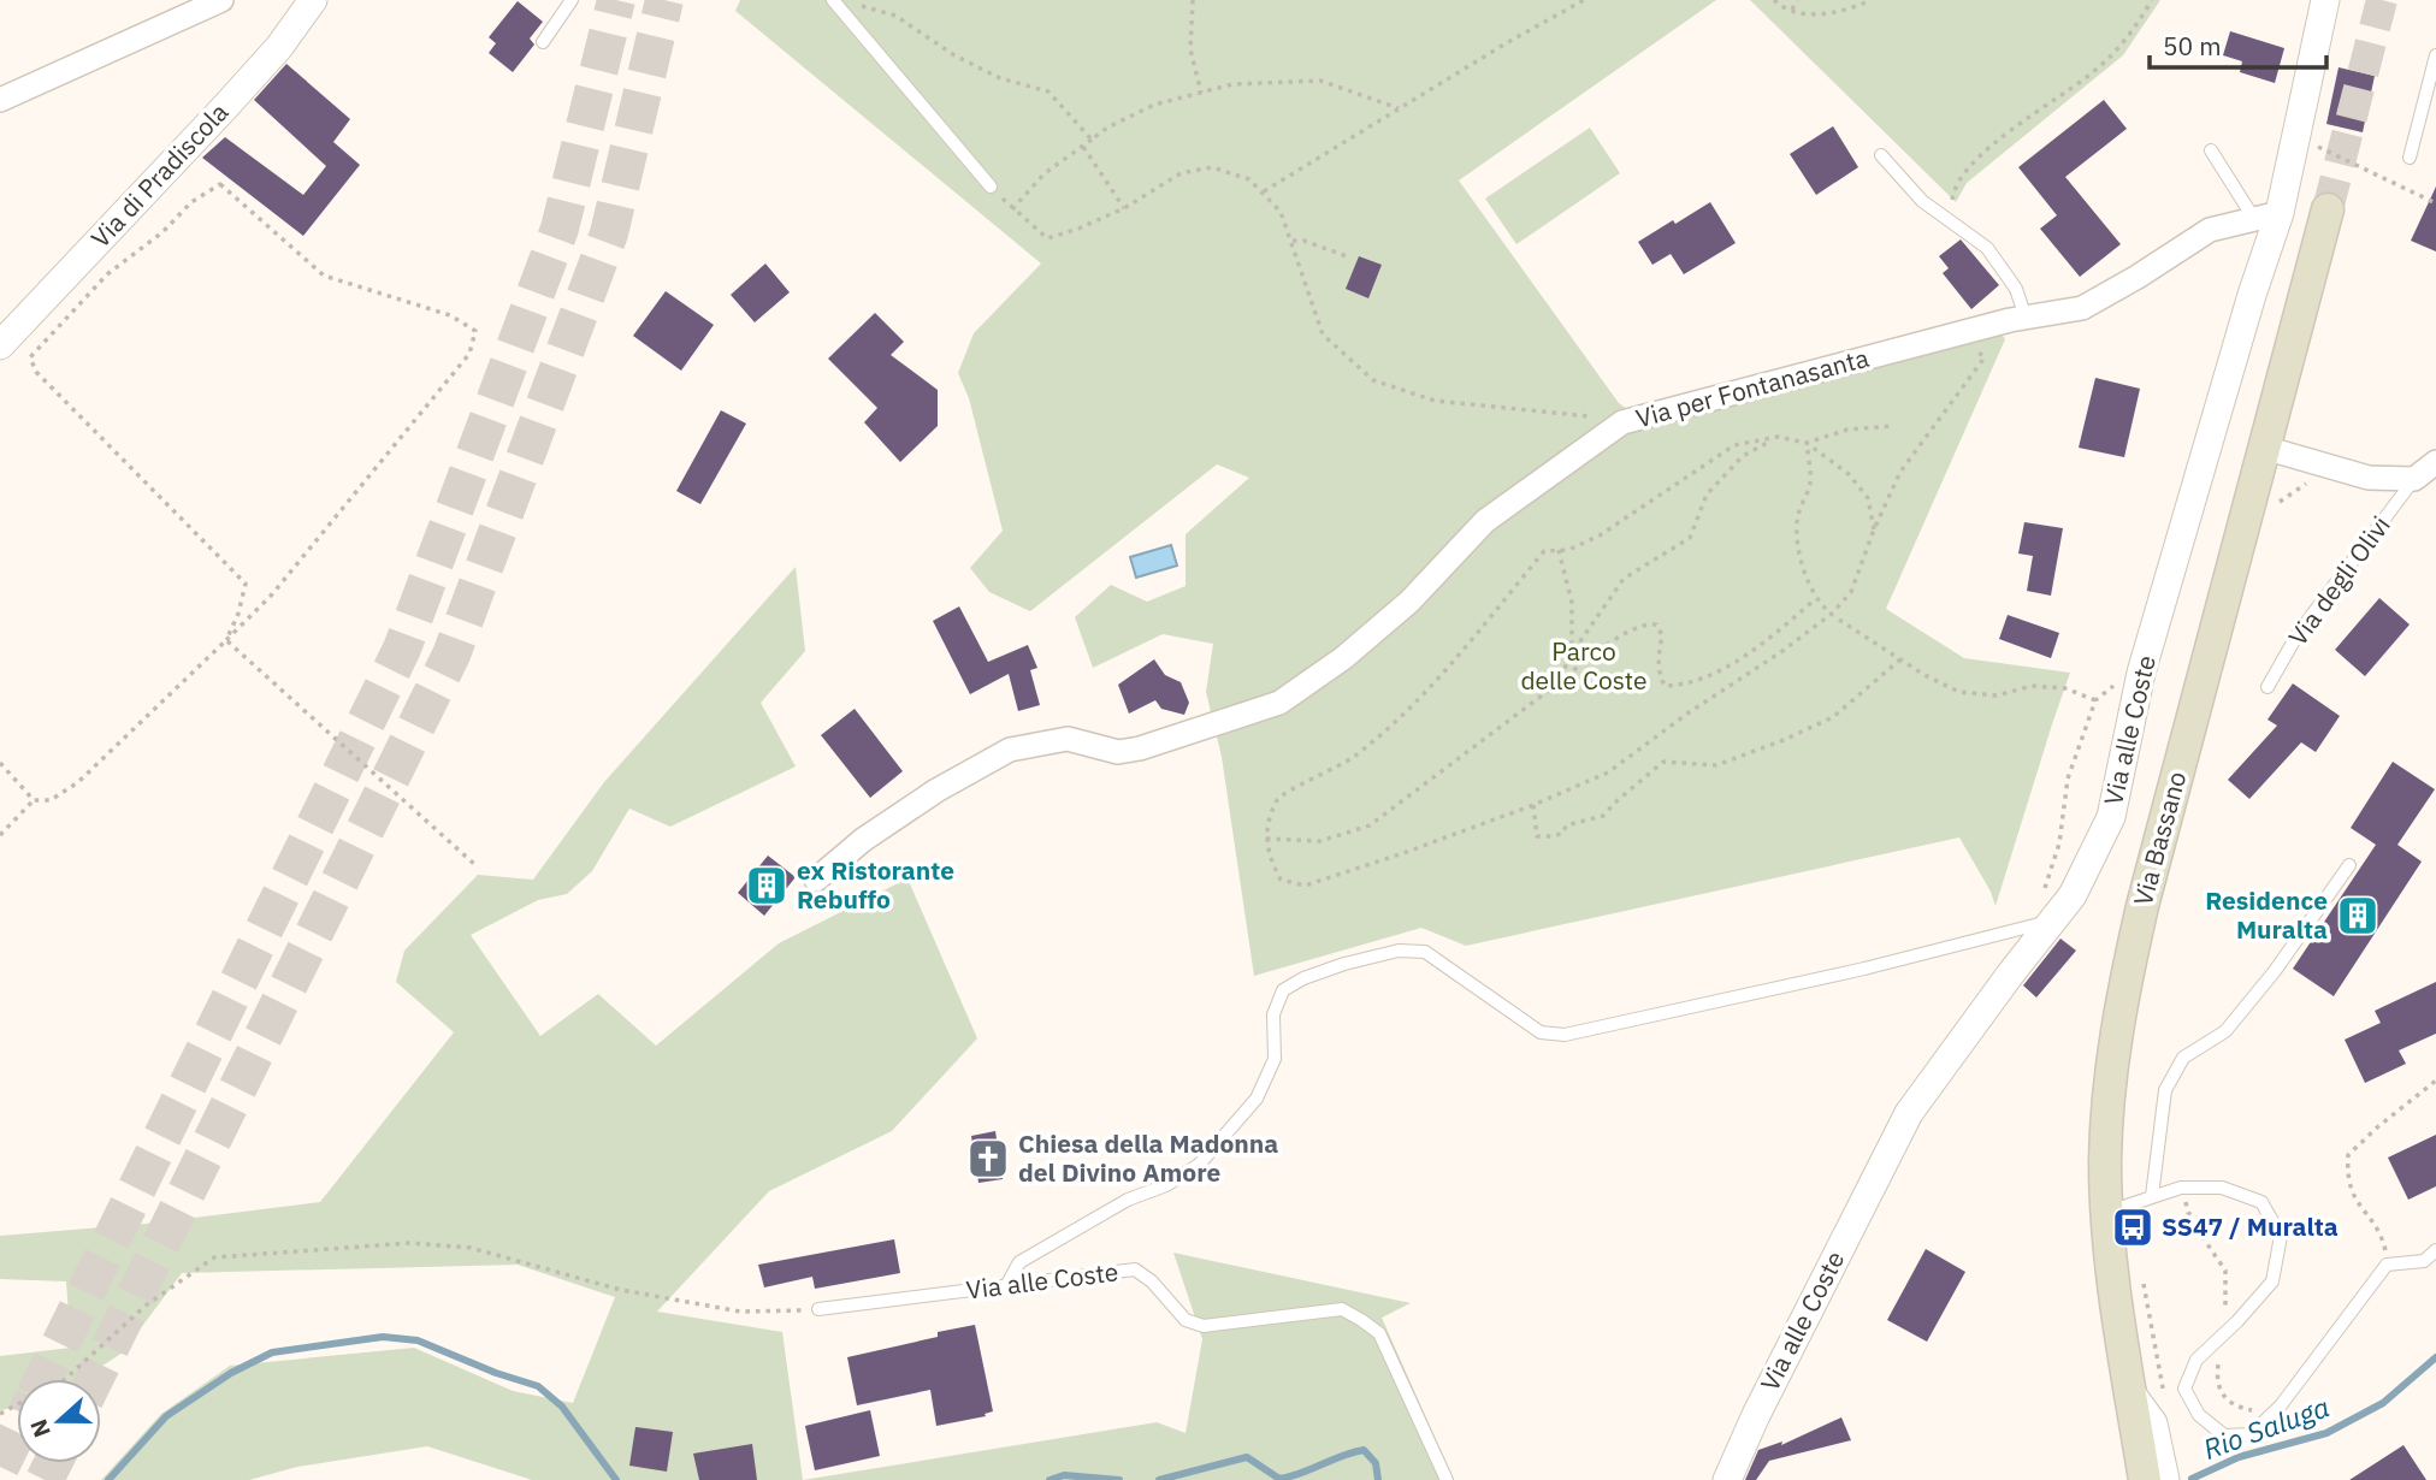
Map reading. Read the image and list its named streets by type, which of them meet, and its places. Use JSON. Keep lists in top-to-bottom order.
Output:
{
  "streets": {
    "main road": ["Via Bassano"],
    "street": [
      "Via di Pradiscola",
      "Via per Fontanasanta",
      "Via degli Olivi",
      "Via alle Coste"
    ]
  },
  "crossings": [
    ["Via per Fontanasanta", "Via alle Coste"],
    ["Via degli Olivi", "Via Bassano"]
  ],
  "water": ["Rio Saluga"],
  "parks": ["Parco delle Coste"],
  "places": {
    "building": ["ex Ristorante Rebuffo", "Residence Muralta"],
    "church": ["Chiesa della Madonna del Divino Amore"],
    "bus stop": ["SS47 / Muralta"]
  },
  "scale_bar": "50 m",
  "north": "left"
}
